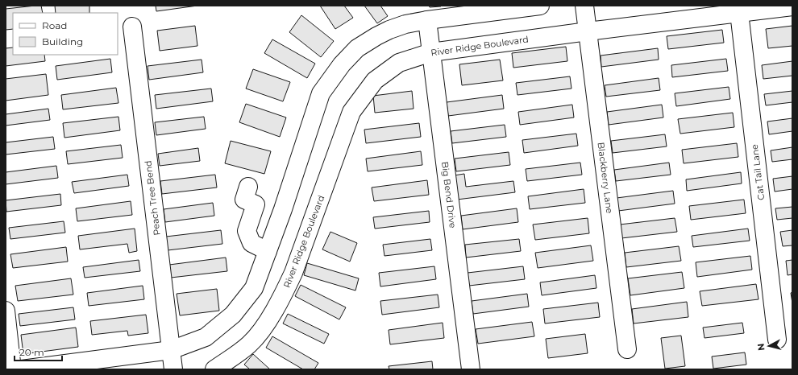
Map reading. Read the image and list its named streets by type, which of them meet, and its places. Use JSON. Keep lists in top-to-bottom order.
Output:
{
  "streets": {
    "street": [
      "River Ridge Boulevard",
      "Cat Tail Lane",
      "Blackberry Lane",
      "Big Bend Drive",
      "Peach Tree Bend"
    ]
  },
  "crossings": [
    ["River Ridge Boulevard", "Cat Tail Lane"],
    ["River Ridge Boulevard", "Blackberry Lane"],
    ["River Ridge Boulevard", "Big Bend Drive"]
  ],
  "legend": ["Road", "Building"],
  "scale_bar": "20 m",
  "north": "left"
}
